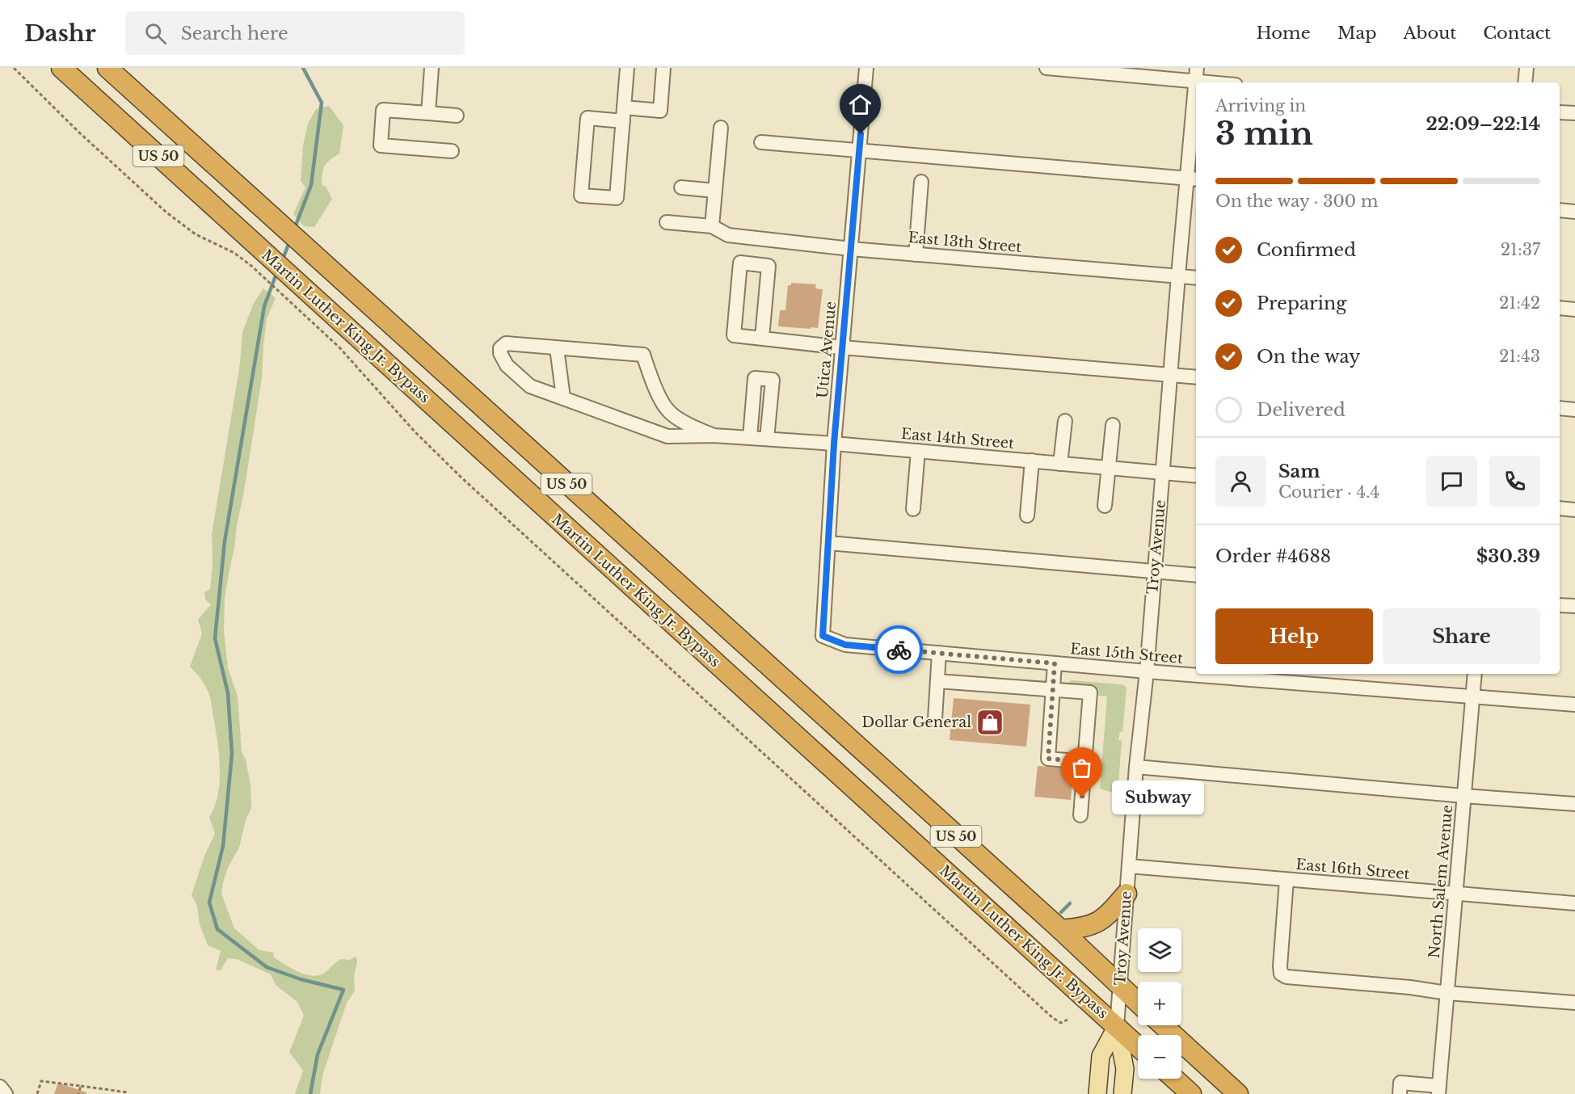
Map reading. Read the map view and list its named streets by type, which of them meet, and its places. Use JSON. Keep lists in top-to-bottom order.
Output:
{
  "streets": {
    "highway": ["US 50", "Martin Luther King Jr. Bypass"],
    "main road": ["Troy Avenue"],
    "street": [
      "East 13th Street",
      "Utica Avenue",
      "East 14th Street",
      "East 15th Street",
      "East 16th Street",
      "North Salem Avenue"
    ]
  },
  "crossings": [
    ["US 50", "Troy Avenue"],
    ["East 13th Street", "Utica Avenue"],
    ["East 13th Street", "Troy Avenue"],
    ["Martin Luther King Jr. Bypass", "Troy Avenue"],
    ["Utica Avenue", "East 14th Street"],
    ["Utica Avenue", "East 15th Street"],
    ["East 14th Street", "Troy Avenue"],
    ["Troy Avenue", "East 15th Street"],
    ["Troy Avenue", "East 16th Street"],
    ["East 15th Street", "North Salem Avenue"],
    ["East 16th Street", "North Salem Avenue"]
  ],
  "places": {
    "shop": ["Dollar General"],
    "other": ["Subway"]
  },
  "page": {
    "header": "Dashr",
    "search": "Search here",
    "nav": [
      "Home",
      "Map",
      "About",
      "Contact"
    ],
    "heading": ["3 min", "Arriving in", "22:09–22:14"],
    "panel": [
      "Sam",
      "Courier · 4.4",
      "Order #4688",
      "$30.39"
    ],
    "bar": "On the way · 300 m",
    "list": [
      ["Confirmed", "21:37"],
      ["Preparing", "21:42"],
      ["On the way", "21:43"],
      "Delivered"
    ],
    "buttons": ["Help", "Share"],
    "bubble": "Subway",
    "map_buttons": ["+", "−"]
  }
}
